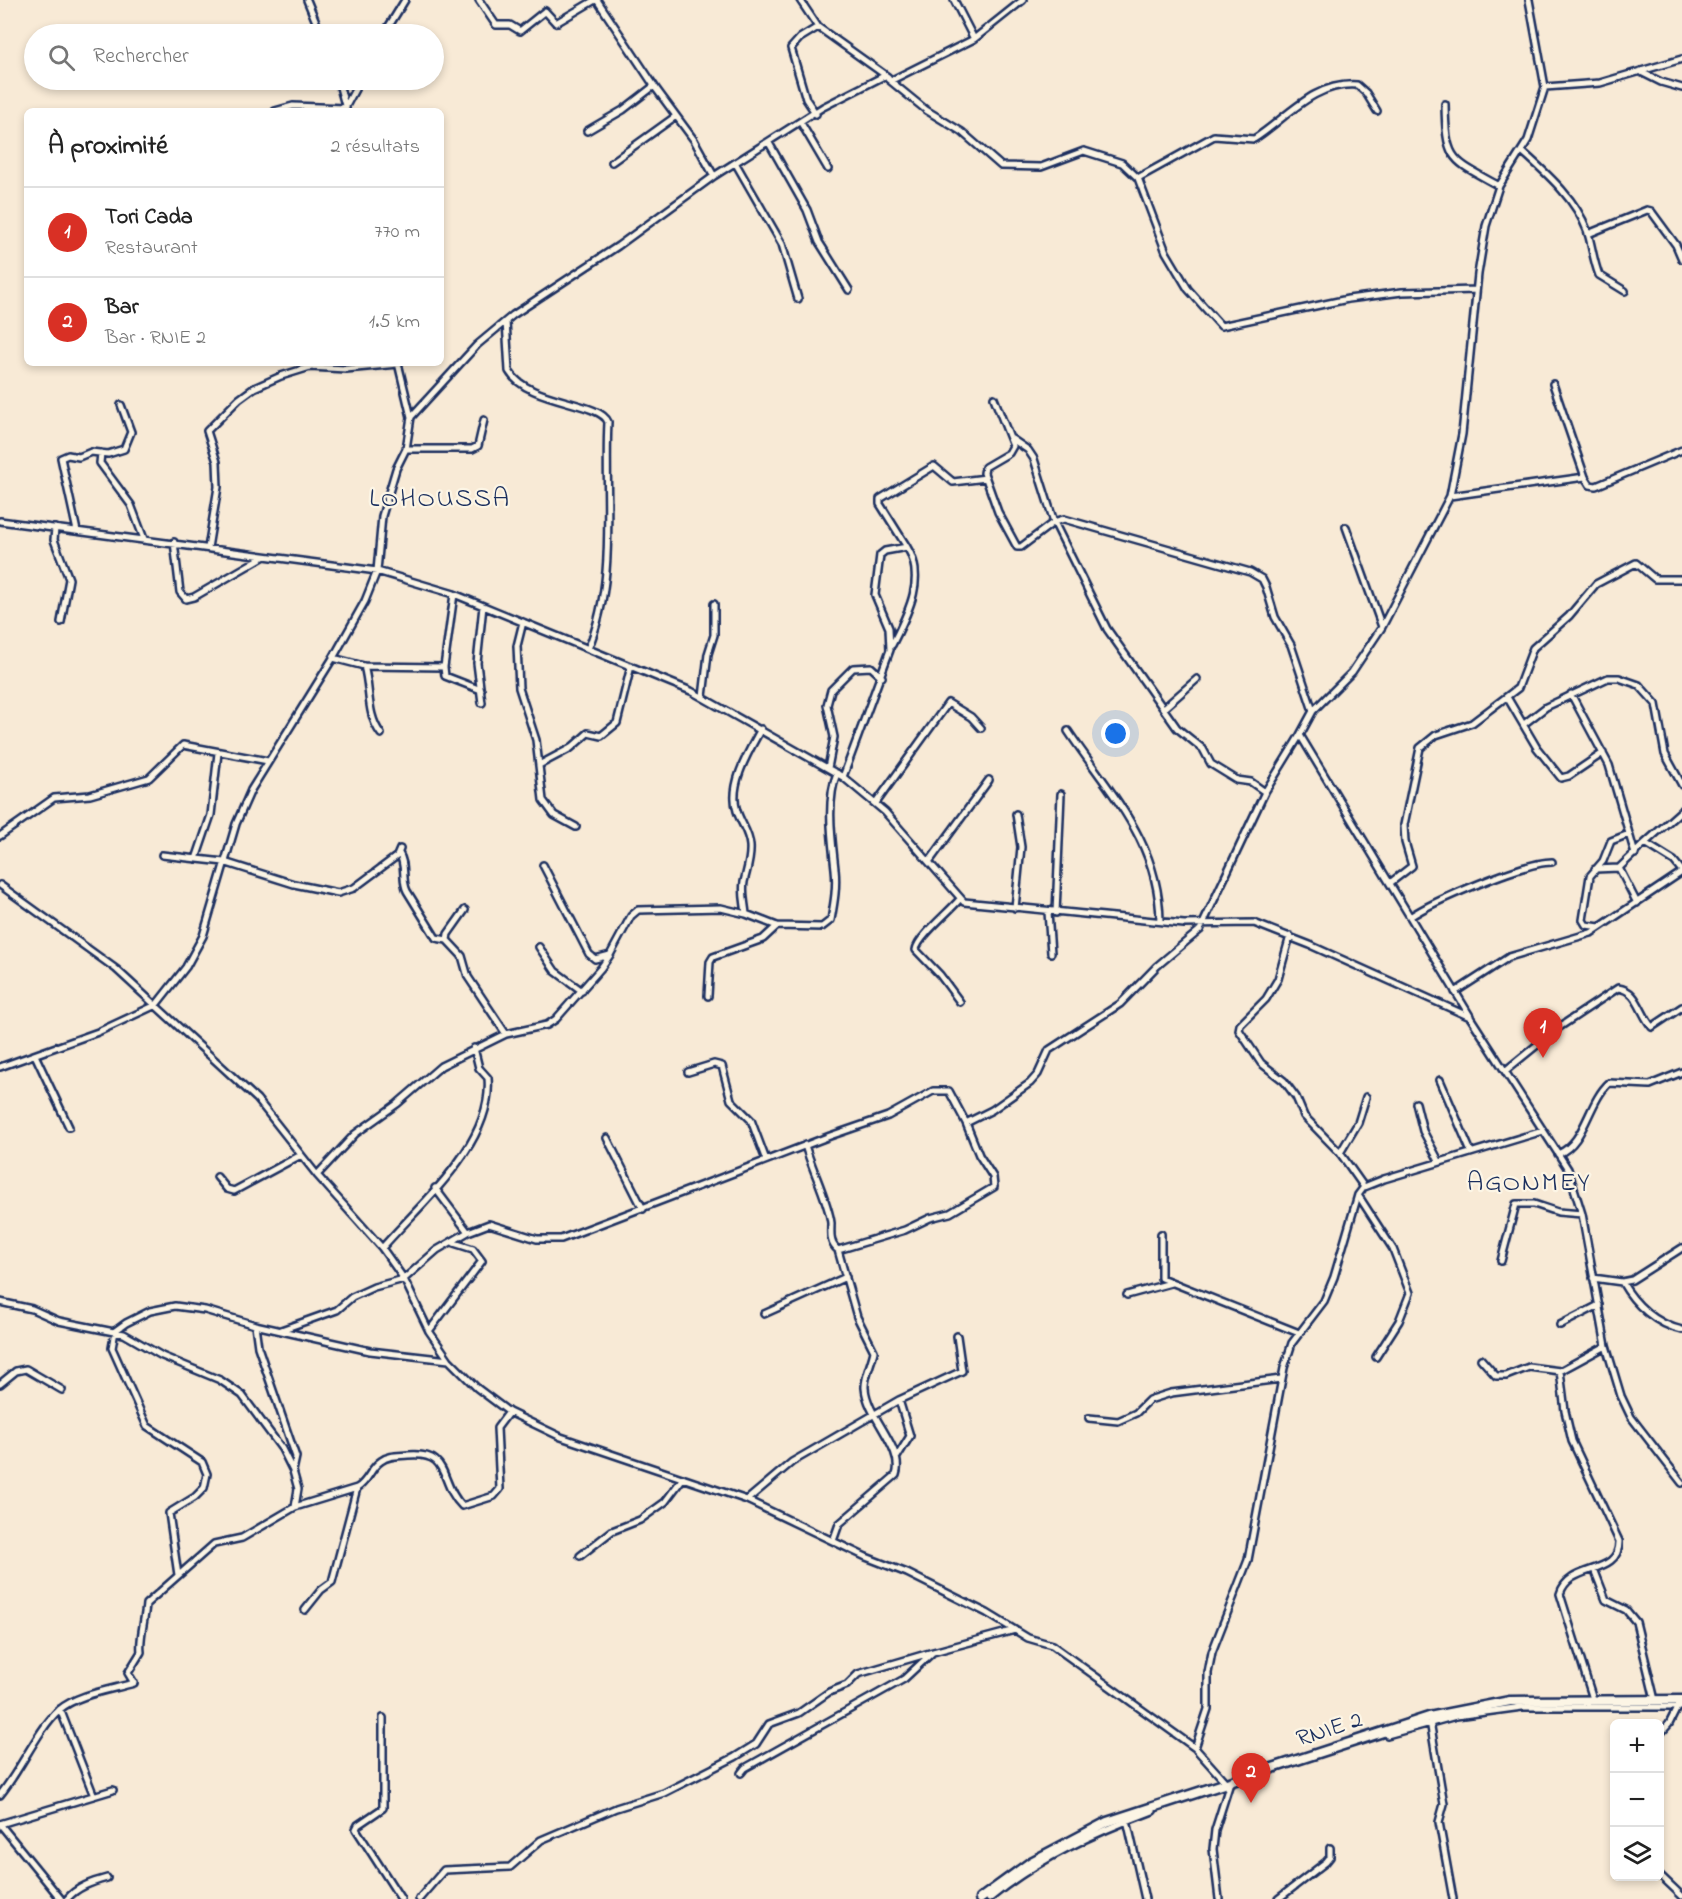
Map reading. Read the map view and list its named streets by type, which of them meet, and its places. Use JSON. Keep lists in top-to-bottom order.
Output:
{
  "streets": {
    "highway": ["RNIE 2"]
  },
  "districts": ["LOHOUSSA", "AGONMEY"],
  "page": {
    "search": "Rechercher",
    "heading": ["À proximité", "2 résultats"],
    "list": [
      {
        "mark": "1",
        "name": "Tori Cada",
        "note": "Restaurant",
        "value": "770 m"
      },
      {
        "mark": "2",
        "name": "Bar",
        "note": "Bar · RNIE 2",
        "value": "1.5 km"
      }
    ],
    "pins": ["1", "2"],
    "map_buttons": ["+", "−"]
  }
}
